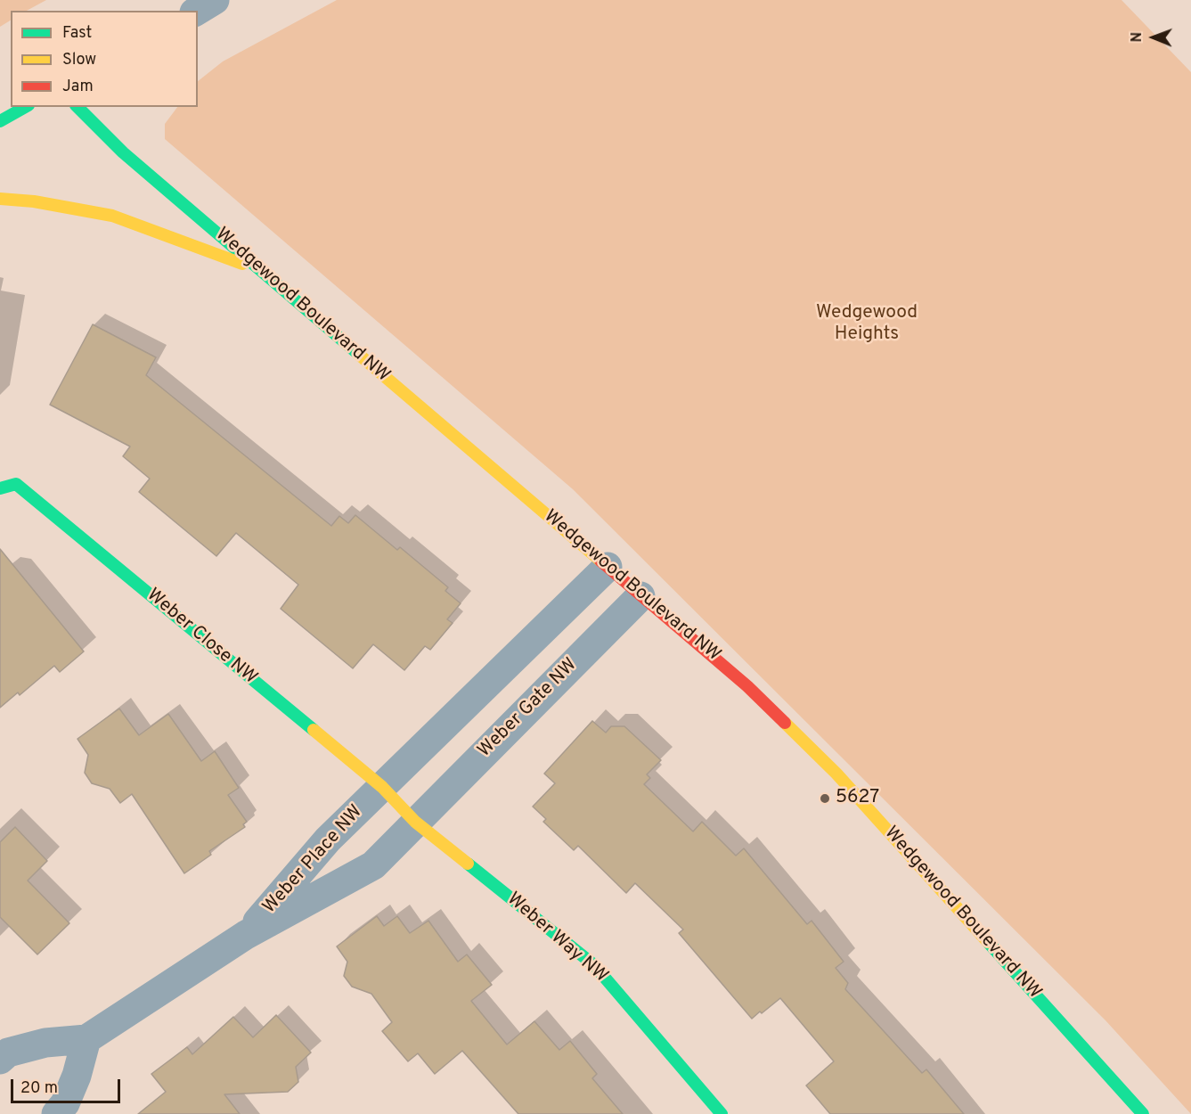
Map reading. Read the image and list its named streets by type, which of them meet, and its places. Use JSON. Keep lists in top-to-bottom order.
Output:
{
  "streets": {
    "street": [
      "Wedgewood Boulevard NW",
      "Weber Close NW",
      "Weber Gate NW",
      "Weber Place NW",
      "Weber Way NW"
    ]
  },
  "crossings": [
    ["Wedgewood Boulevard NW", "Weber Gate NW"],
    ["Weber Close NW", "Weber Gate NW"],
    ["Weber Close NW", "Weber Place NW"],
    ["Weber Close NW", "Weber Way NW"],
    ["Weber Gate NW", "Weber Place NW"],
    ["Weber Gate NW", "Weber Way NW"],
    ["Weber Place NW", "Weber Way NW"]
  ],
  "parks": ["Wedgewood Heights"],
  "places": ["5627"],
  "legend": ["Fast", "Slow", "Jam"],
  "scale_bar": "20 m",
  "north": "left"
}
